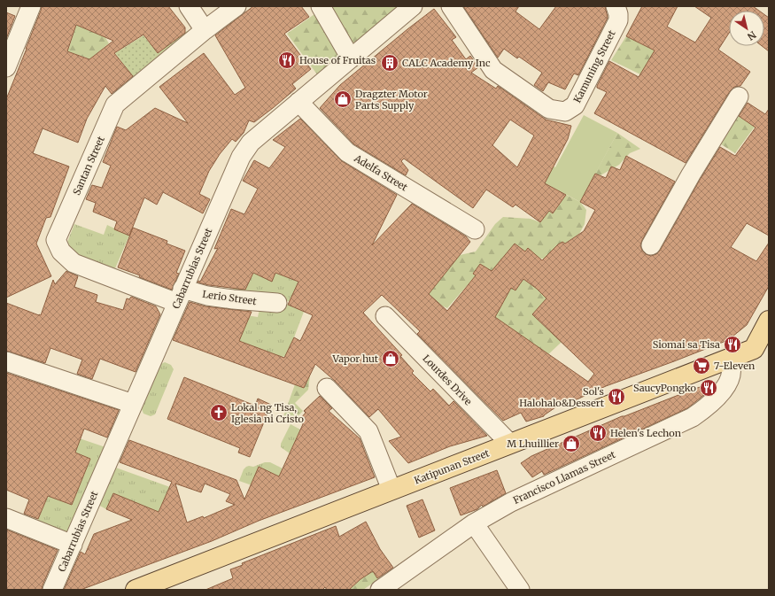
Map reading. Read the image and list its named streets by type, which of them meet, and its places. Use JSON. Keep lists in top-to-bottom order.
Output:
{
  "streets": {
    "main road": ["Katipunan Street"],
    "street": [
      "Kamuning Street",
      "Santan Street",
      "Adelfa Street",
      "Cabarrubias Street",
      "Lerio Street",
      "Lourdes Drive",
      "Francisco Llamas Street"
    ]
  },
  "crossings": [
    ["Santan Street", "Cabarrubias Street"],
    ["Santan Street", "Lerio Street"],
    ["Adelfa Street", "Cabarrubias Street"],
    ["Cabarrubias Street", "Lerio Street"],
    ["Lourdes Drive", "Katipunan Street"],
    ["Katipunan Street", "Francisco Llamas Street"]
  ],
  "places": {
    "restaurant": [
      "House of Fruitas",
      "Siomai sa Tisa",
      "SaucyPongko",
      "Sol's Halohalo&Dessert",
      "Helen's Lechon"
    ],
    "building": ["CALC Academy Inc"],
    "shop": ["Dragzter Motor Parts Supply", "Vapor hut", "M Lhuillier"],
    "supermarket": ["7-Eleven"],
    "church": ["Lokal ng Tisa, Iglesia ni Cristo"]
  },
  "north": "bottom right"
}
